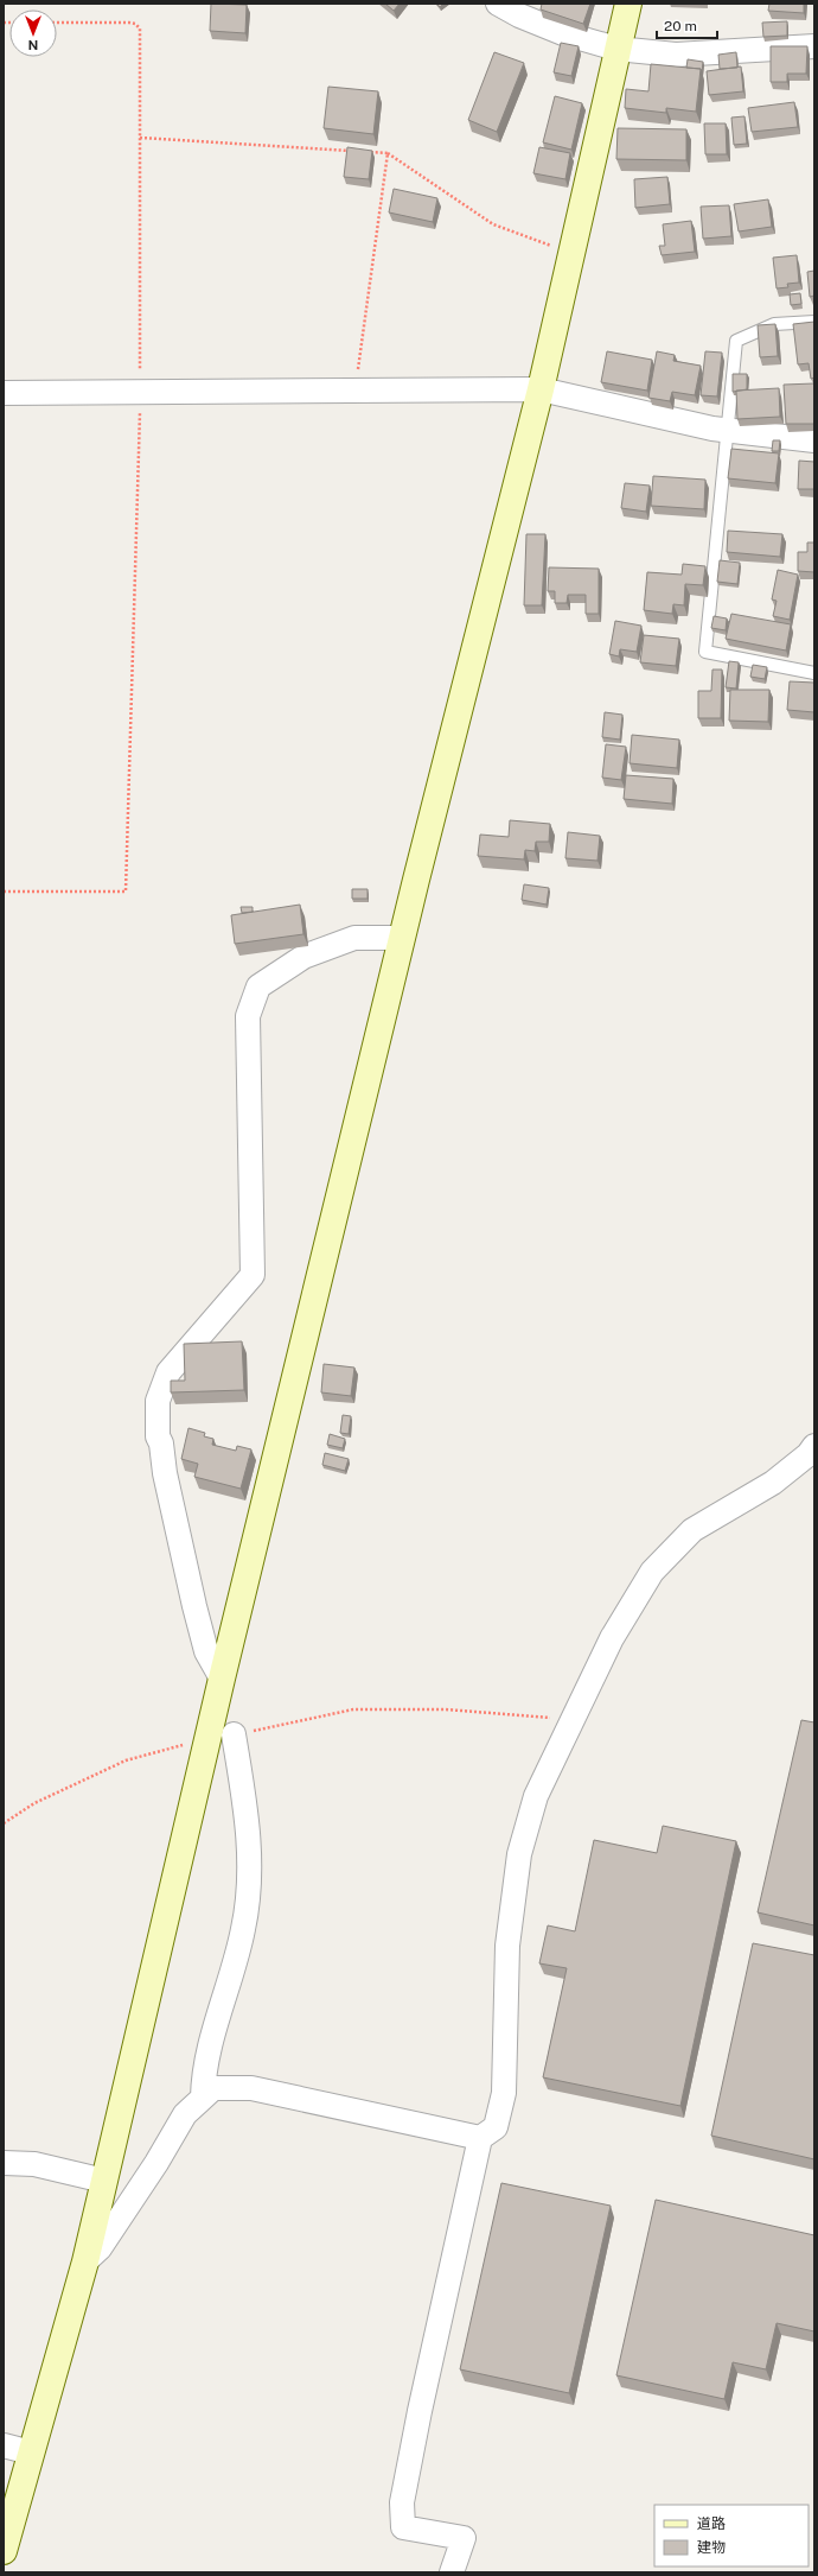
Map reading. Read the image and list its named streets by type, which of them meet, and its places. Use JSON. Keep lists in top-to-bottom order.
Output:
{
  "legend": ["道路", "建物"],
  "scale_bar": "20 m",
  "north": "bottom"
}
